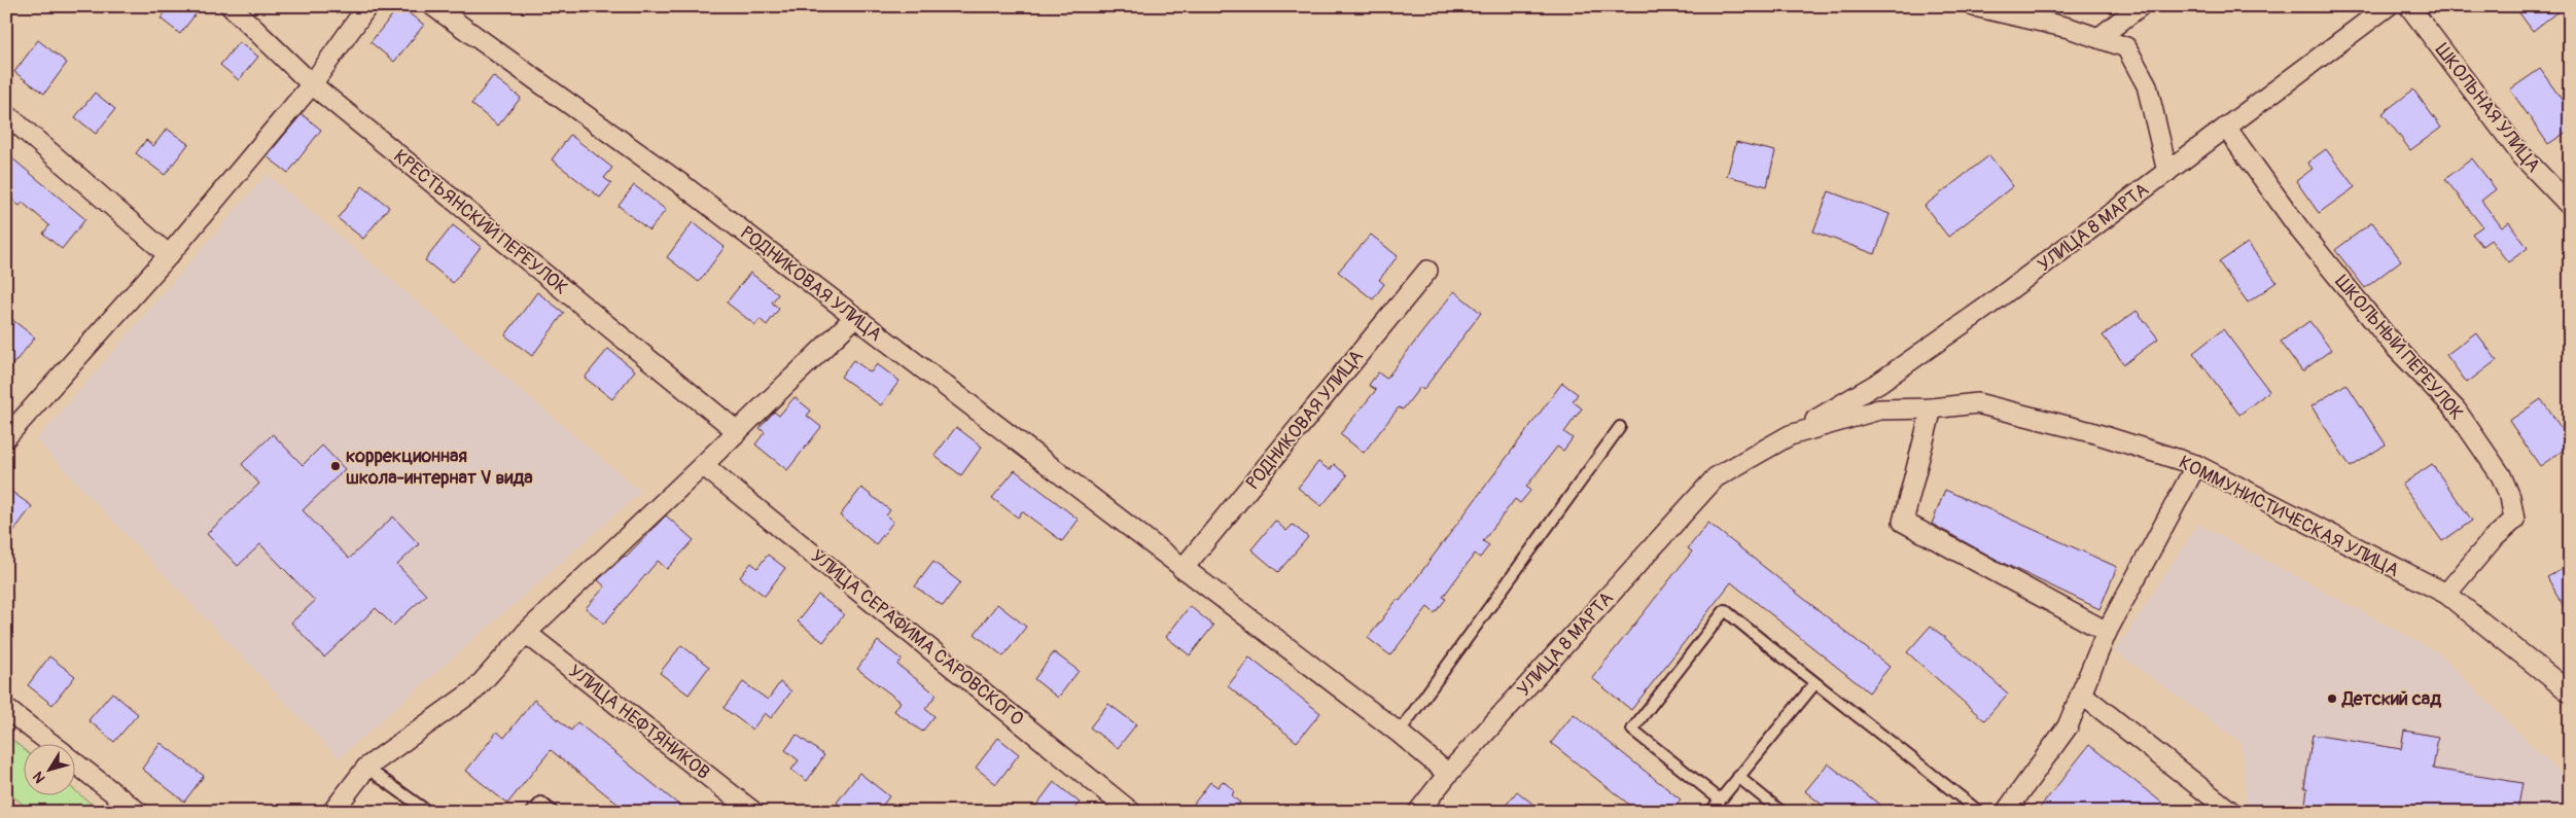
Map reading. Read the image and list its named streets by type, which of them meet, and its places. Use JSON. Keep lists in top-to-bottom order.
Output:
{
  "streets": {
    "street": [
      "ШКОЛЬНАЯ УЛИЦА",
      "КРЕСТЬЯНСКИЙ ПЕРЕУЛОК",
      "УЛИЦА 8 МАРТА",
      "РОДНИКОВАЯ УЛИЦА",
      "ШКОЛЬНЫЙ ПЕРЕУЛОК",
      "КОММУНИСТИЧЕСКАЯ УЛИЦА",
      "УЛИЦА СЕРАФИМА САРОВСКОГО",
      "УЛИЦА НЕФТЯНИКОВ"
    ]
  },
  "crossings": [
    ["УЛИЦА 8 МАРТА", "РОДНИКОВАЯ УЛИЦА"],
    ["УЛИЦА 8 МАРТА", "ШКОЛЬНЫЙ ПЕРЕУЛОК"],
    ["УЛИЦА 8 МАРТА", "КОММУНИСТИЧЕСКАЯ УЛИЦА"],
    ["ШКОЛЬНЫЙ ПЕРЕУЛОК", "КОММУНИСТИЧЕСКАЯ УЛИЦА"]
  ],
  "places": ["коррекционная школа-интернат V вида", "Детский сад"],
  "north": "bottom left"
}
